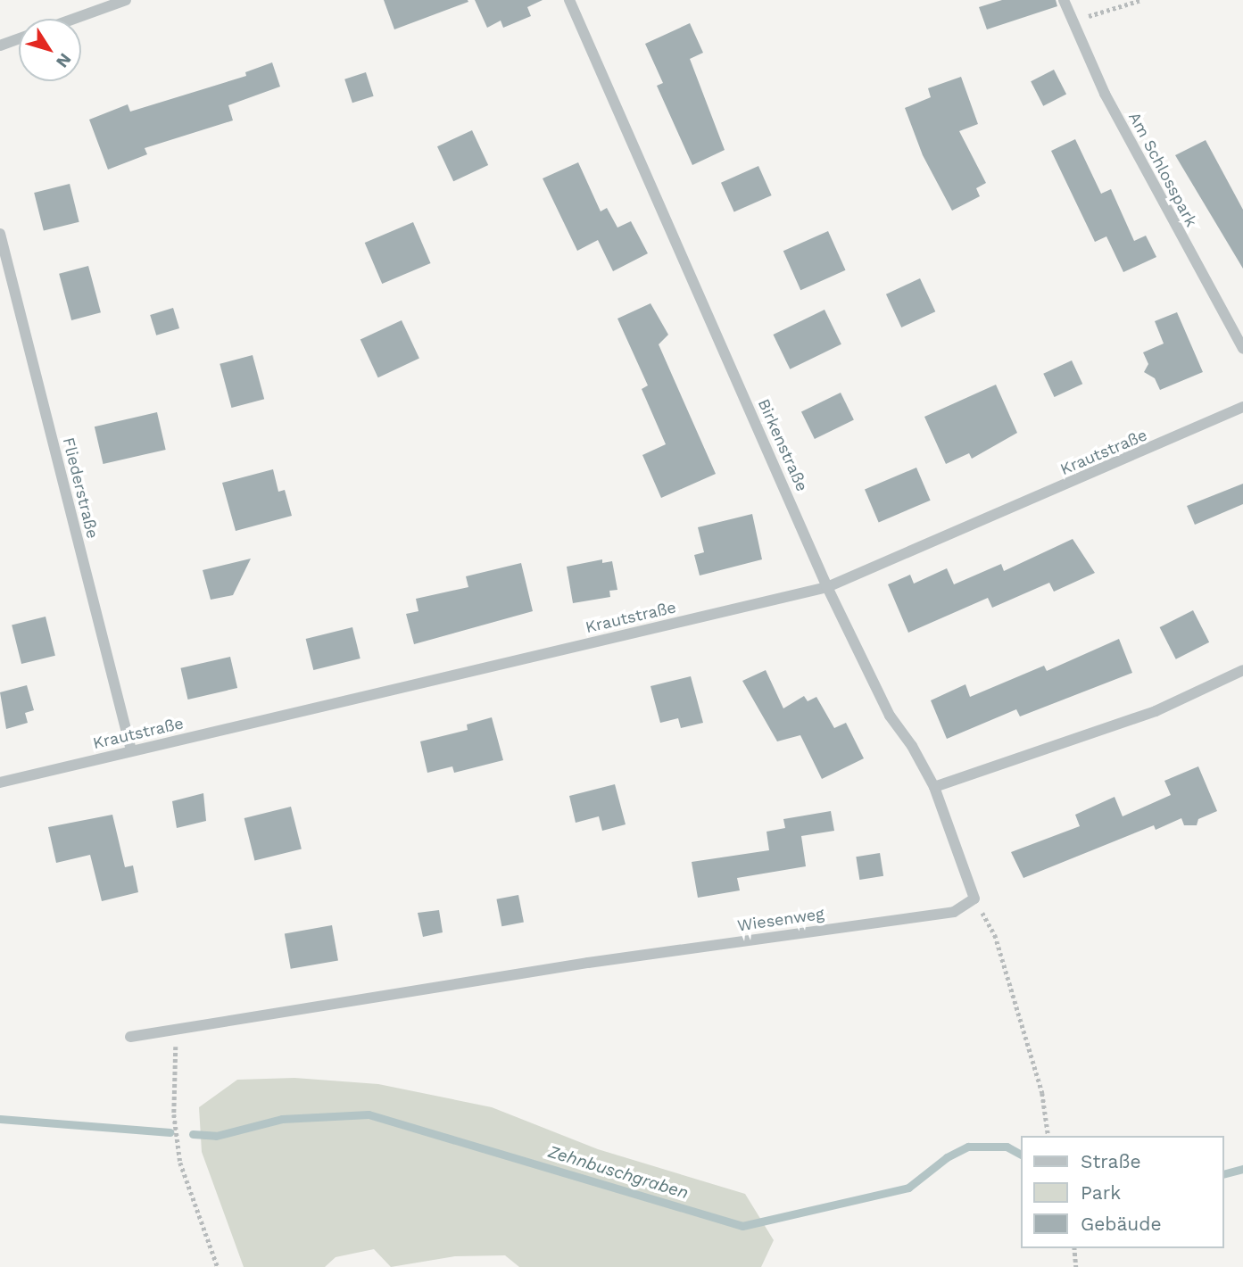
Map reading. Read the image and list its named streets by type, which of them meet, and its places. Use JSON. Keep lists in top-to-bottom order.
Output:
{
  "streets": {
    "street": [
      "Am Schlosspark",
      "Birkenstraße",
      "Krautstraße",
      "Fliederstraße",
      "Wiesenweg"
    ]
  },
  "crossings": [
    ["Birkenstraße", "Krautstraße"],
    ["Birkenstraße", "Wiesenweg"],
    ["Krautstraße", "Fliederstraße"]
  ],
  "water": ["Zehnbuschgraben"],
  "legend": ["Straße", "Park", "Gebäude"],
  "north": "bottom right"
}
